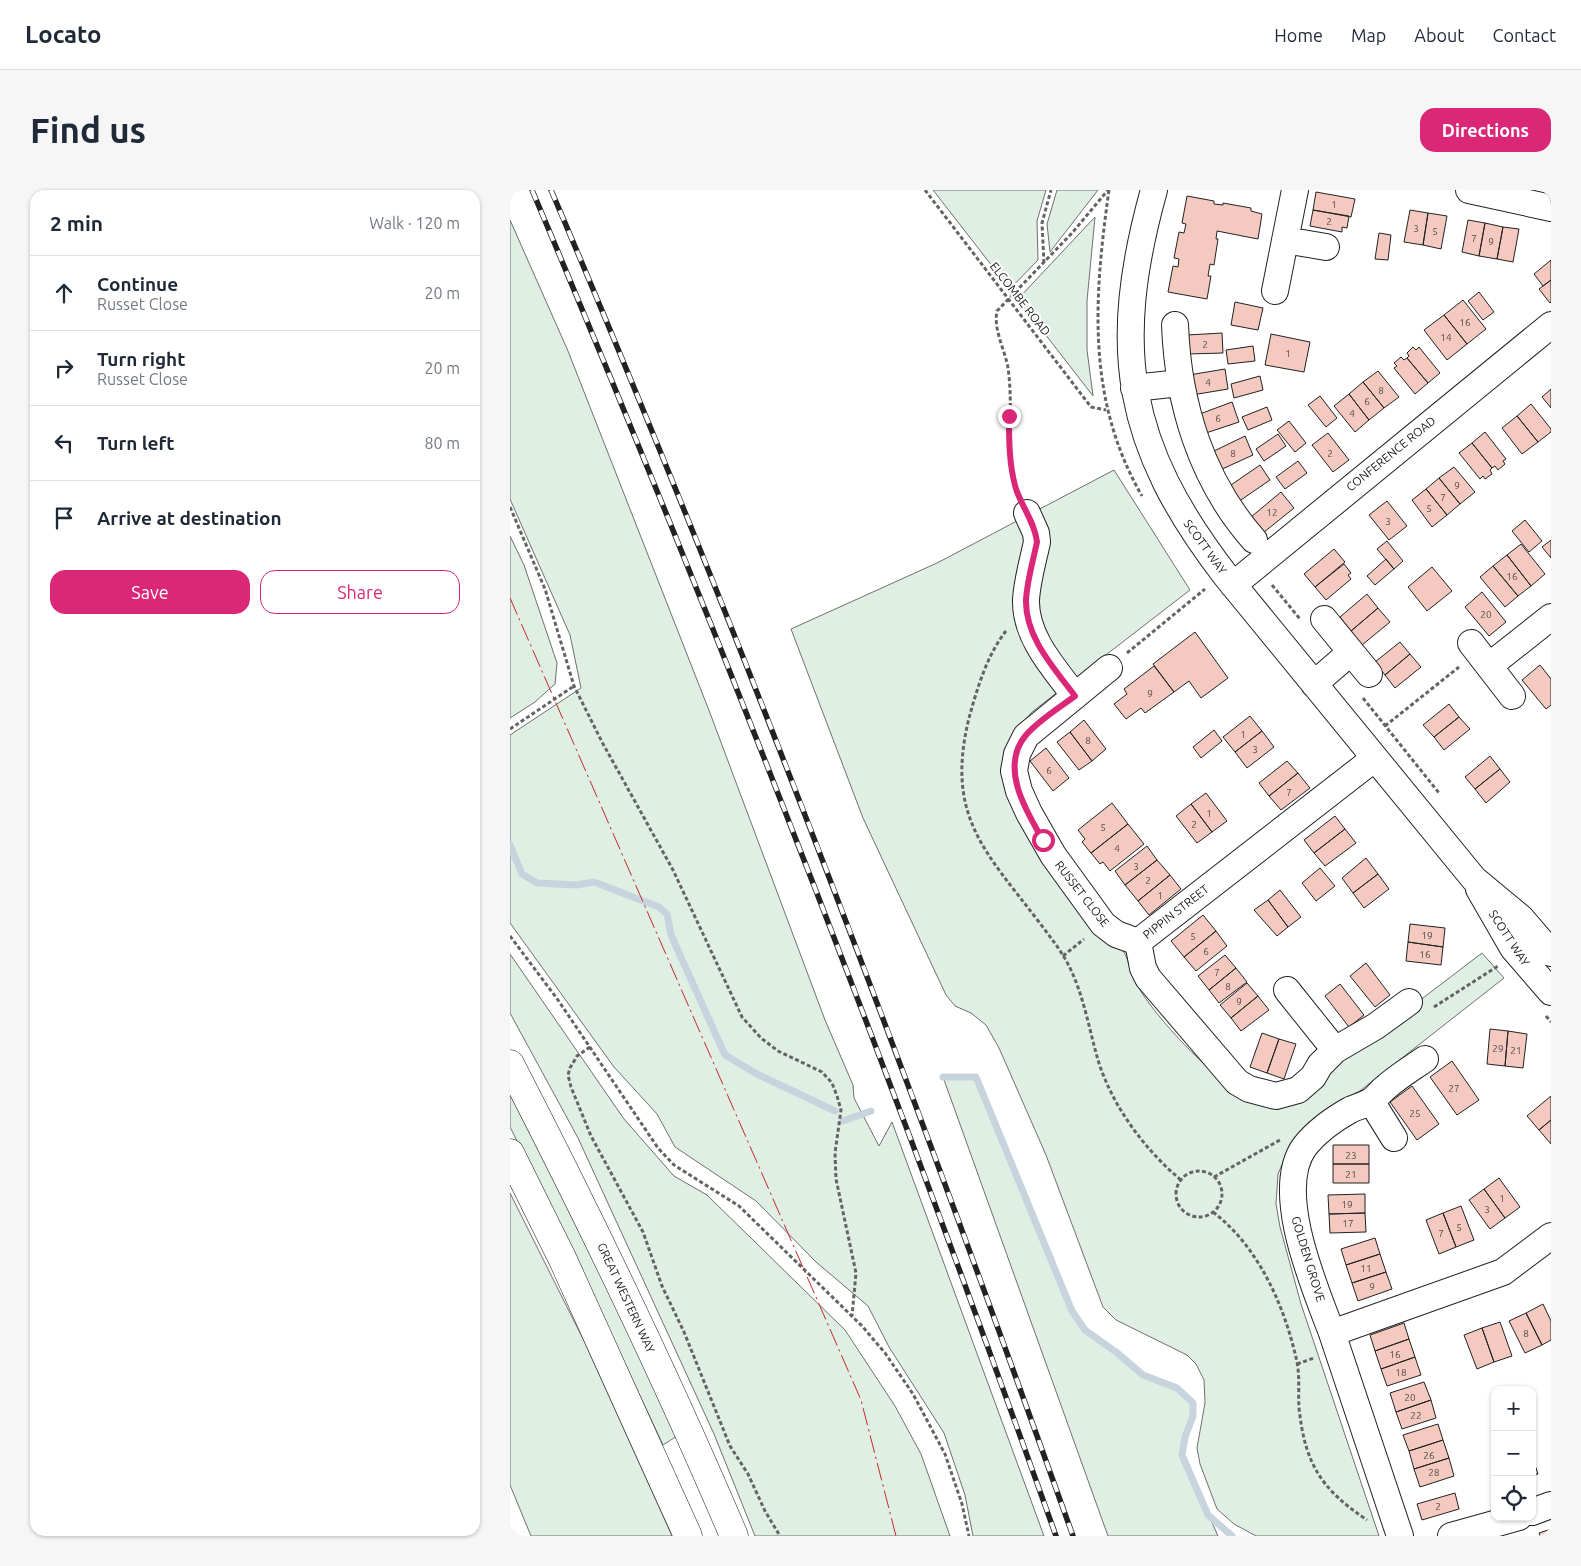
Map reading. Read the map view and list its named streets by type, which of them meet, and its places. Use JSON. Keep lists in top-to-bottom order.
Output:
{
  "streets": {
    "main road": ["GREAT WESTERN WAY"],
    "street": [
      "CONFERENCE ROAD",
      "SCOTT WAY",
      "RUSSET CLOSE",
      "PIPPIN STREET",
      "GOLDEN GROVE"
    ],
    "path": ["ELCOMBE ROAD"]
  },
  "crossings": [
    ["CONFERENCE ROAD", "SCOTT WAY"],
    ["SCOTT WAY", "PIPPIN STREET"],
    ["RUSSET CLOSE", "PIPPIN STREET"]
  ],
  "house_numbers": [
    "1",
    "2",
    "3",
    "5",
    "7",
    "9",
    "16",
    "14",
    "2",
    "1",
    "4",
    "8",
    "6",
    "4",
    "6",
    "8",
    "2",
    "9",
    "7",
    "5",
    "12",
    "3",
    "16",
    "20",
    "9",
    "1",
    "8",
    "3",
    "6",
    "7",
    "1",
    "2",
    "5",
    "4",
    "3",
    "2",
    "1",
    "19",
    "5",
    "6",
    "16",
    "7",
    "8",
    "9",
    "29",
    "21",
    "27",
    "25",
    "23",
    "21",
    "1",
    "19",
    "3",
    "17",
    "5",
    "7",
    "11",
    "9",
    "8",
    "16",
    "18",
    "20",
    "22",
    "26",
    "28",
    "2"
  ],
  "page": {
    "header": "Locato",
    "nav": [
      "Home",
      "Map",
      "About",
      "Contact"
    ],
    "buttons": [
      "Directions",
      ["Save", "Share"]
    ],
    "title": "Find us",
    "heading": ["2 min", "Walk · 120 m"],
    "list": [
      ["Continue", "Russet Close", "20 m"],
      ["Turn right", "Russet Close", "20 m"],
      ["Turn left", "80 m"],
      "Arrive at destination"
    ],
    "map_buttons": ["+", "−"]
  }
}
